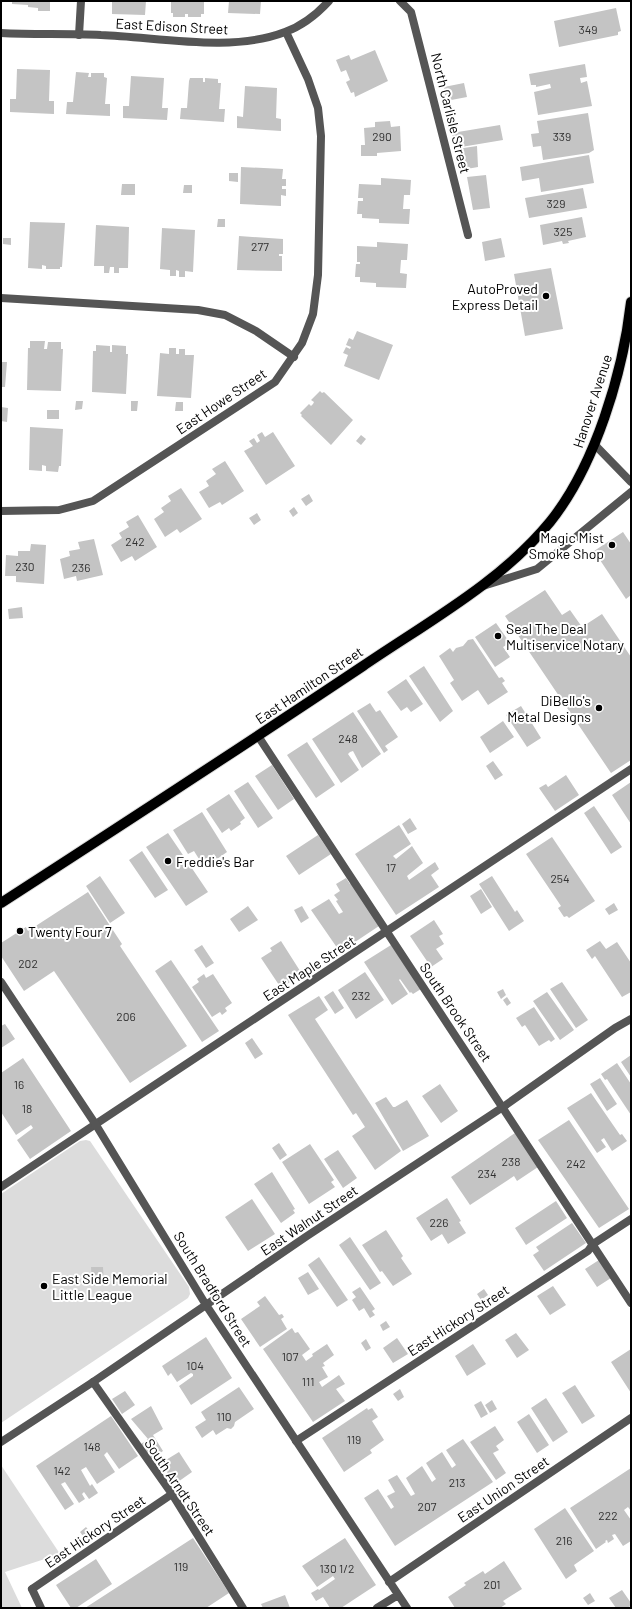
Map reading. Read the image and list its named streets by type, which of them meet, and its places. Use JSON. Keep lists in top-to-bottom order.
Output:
{
  "streets": {
    "main road": ["Hanover Avenue", "East Hamilton Street"],
    "street": [
      "East Edison Street",
      "North Carlisle Street",
      "East Howe Street",
      "East Maple Street",
      "South Brook Street",
      "East Walnut Street",
      "South Bradford Street",
      "East Hickory Street",
      "South Arndt Street",
      "East Union Street"
    ]
  },
  "crossings": [
    ["East Edison Street", "East Howe Street"],
    ["Hanover Avenue", "East Hamilton Street"],
    ["East Hamilton Street", "South Brook Street"],
    ["East Maple Street", "South Brook Street"],
    ["East Maple Street", "South Bradford Street"],
    ["South Brook Street", "East Walnut Street"],
    ["South Brook Street", "East Hickory Street"],
    ["East Walnut Street", "South Bradford Street"],
    ["East Walnut Street", "South Arndt Street"],
    ["South Bradford Street", "East Hickory Street"],
    ["South Bradford Street", "East Union Street"],
    ["East Hickory Street", "South Arndt Street"]
  ],
  "places": [
    "AutoProved Express Detail",
    "Magic Mist Smoke Shop",
    "Seal The Deal Multiservice Notary",
    "DiBello's Metal Designs",
    "Freddie's Bar",
    "Twenty Four 7",
    "East Side Memorial Little League"
  ],
  "house_numbers": [
    "349",
    "290",
    "339",
    "329",
    "325",
    "277",
    "242",
    "230",
    "236",
    "248",
    "17",
    "254",
    "202",
    "232",
    "206",
    "16",
    "18",
    "238",
    "242",
    "234",
    "226",
    "107",
    "104",
    "111",
    "110",
    "119",
    "148",
    "142",
    "213",
    "207",
    "222",
    "216",
    "119",
    "130 1/2",
    "201"
  ]
}
